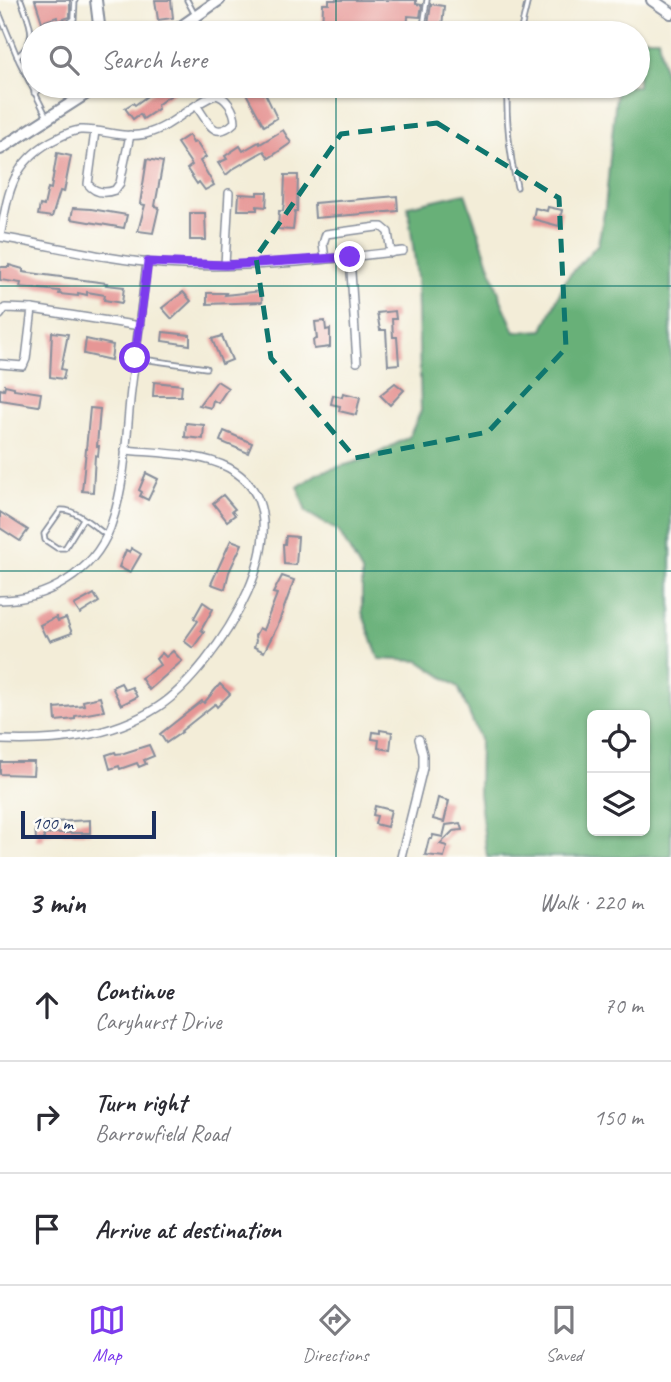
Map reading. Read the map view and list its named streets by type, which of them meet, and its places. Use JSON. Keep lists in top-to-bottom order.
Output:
{
  "scale_bar": "100 m",
  "page": {
    "search": "Search here",
    "scale": "100 m",
    "heading": ["3 min", "Walk · 220 m"],
    "list": [
      ["Continue", "Caryhurst Drive", "70 m"],
      ["Turn right", "Barrowfield Road", "150 m"],
      "Arrive at destination"
    ],
    "nav": ["Map", "Directions", "Saved"]
  }
}
